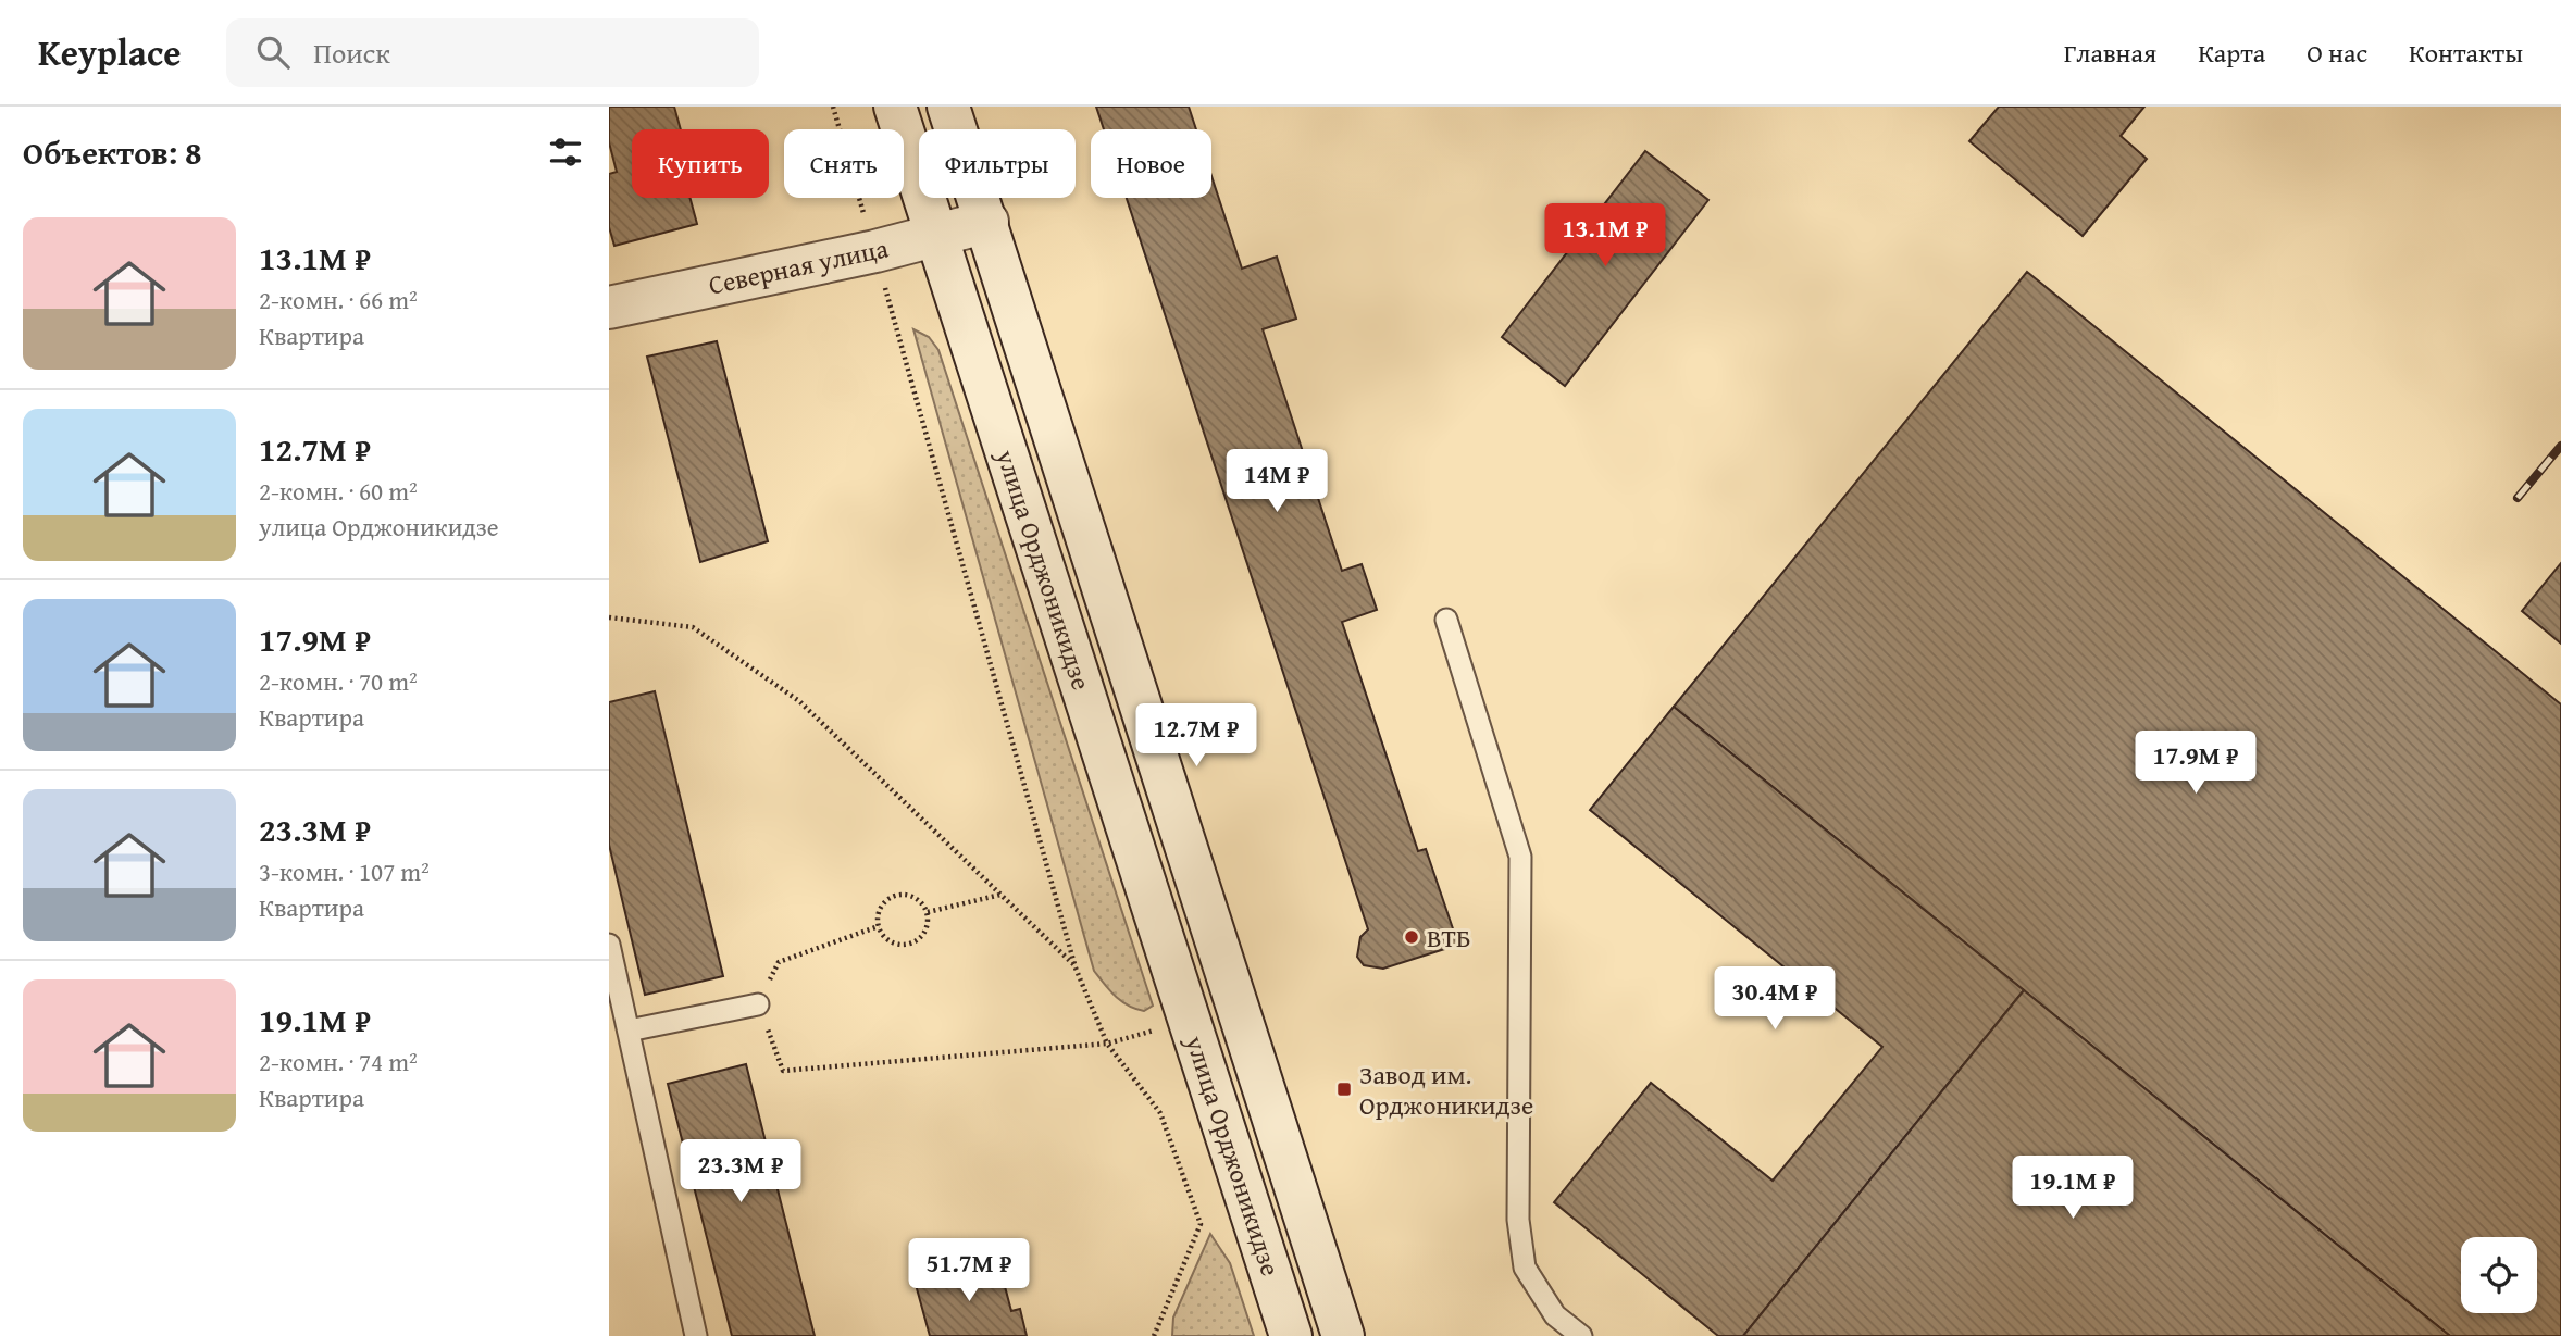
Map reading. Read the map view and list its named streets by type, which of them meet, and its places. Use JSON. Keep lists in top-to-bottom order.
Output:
{
  "streets": {
    "main road": ["Северная улица", "улица Орджоникидзе"]
  },
  "crossings": [
    ["Северная улица", "улица Орджоникидзе"]
  ],
  "places": {
    "other": ["ВТБ"],
    "transit": ["Завод им. Орджоникидзе"]
  },
  "page": {
    "header": "Keyplace",
    "search": "Поиск",
    "nav": [
      "Главная",
      "Карта",
      "О нас",
      "Контакты"
    ],
    "heading": "Объектов: 8",
    "chip": [
      "Купить",
      "Снять",
      "Фильтры",
      "Новое"
    ],
    "list": [
      {
        "name": "13.1M ₽",
        "note": "2-комн. · 66 m² · Квартира"
      },
      {
        "name": "12.7M ₽",
        "note": "2-комн. · 60 m² · улица Орджоникидзе"
      },
      {
        "name": "17.9M ₽",
        "note": "2-комн. · 70 m² · Квартира"
      },
      {
        "name": "23.3M ₽",
        "note": "3-комн. · 107 m² · Квартира"
      },
      {
        "name": "19.1M ₽",
        "note": "2-комн. · 74 m² · Квартира"
      }
    ],
    "price": [
      "13.1M ₽",
      "14M ₽",
      "12.7M ₽",
      "17.9M ₽",
      "30.4M ₽",
      "23.3M ₽",
      "19.1M ₽",
      "51.7M ₽"
    ]
  }
}
